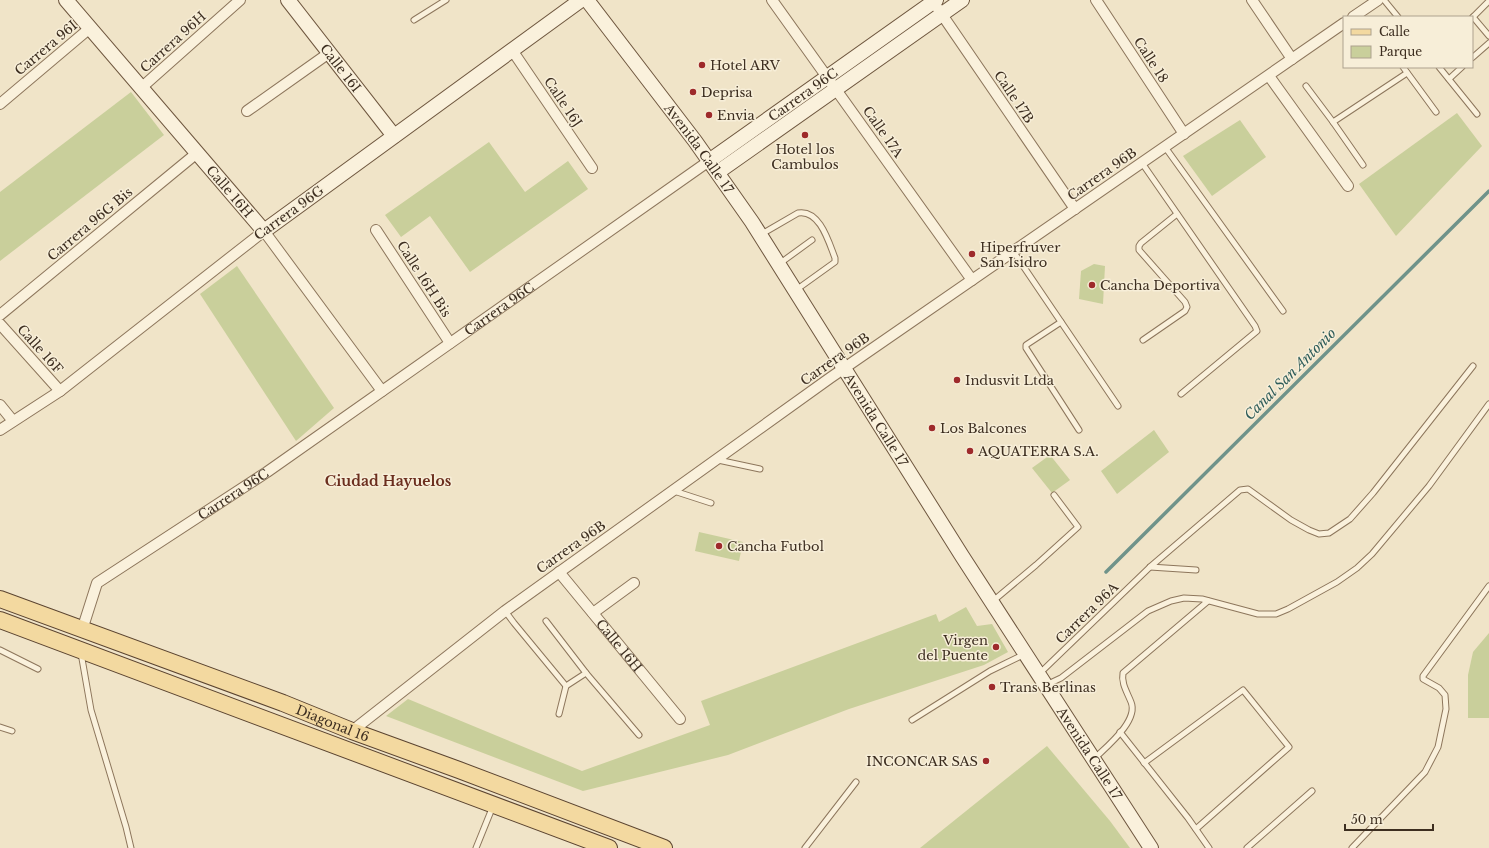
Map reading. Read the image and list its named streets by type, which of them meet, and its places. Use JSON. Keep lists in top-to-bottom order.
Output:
{
  "streets": {
    "main road": ["Diagonal 16"],
    "street": [
      "Carrera 96H",
      "Carrera 96I",
      "Calle 18",
      "Calle 16I",
      "Carrera 96C",
      "Calle 17B",
      "Calle 16J",
      "Calle 17A",
      "Avenida Calle 17",
      "Carrera 96B",
      "Calle 16H",
      "Carrera 96G",
      "Carrera 96G Bis",
      "Calle 16H Bis",
      "Calle 16F"
    ],
    "lane": ["Carrera 96A"]
  },
  "crossings": [
    ["Carrera 96H", "Calle 16H"],
    ["Carrera 96I", "Calle 16H"],
    ["Calle 18", "Carrera 96B"],
    ["Calle 16I", "Carrera 96G"],
    ["Carrera 96C", "Calle 17B"],
    ["Carrera 96C", "Calle 17A"],
    ["Carrera 96C", "Avenida Calle 17"],
    ["Carrera 96C", "Calle 16H"],
    ["Carrera 96C", "Calle 16H Bis"],
    ["Carrera 96C", "Diagonal 16"],
    ["Calle 17B", "Carrera 96B"],
    ["Calle 16J", "Carrera 96G"],
    ["Calle 17A", "Carrera 96B"],
    ["Avenida Calle 17", "Carrera 96B"],
    ["Avenida Calle 17", "Carrera 96A"],
    ["Carrera 96B", "Calle 16H"],
    ["Carrera 96B", "Diagonal 16"],
    ["Calle 16H", "Carrera 96G"],
    ["Calle 16H", "Carrera 96G Bis"],
    ["Carrera 96G", "Calle 16F"]
  ],
  "districts": ["Ciudad Hayuelos"],
  "water": ["Canal San Antonio"],
  "places": [
    "Hotel ARV",
    "Deprisa",
    "Envia",
    "Hotel los Cambulos",
    "Hiperfruver San Isidro",
    "Cancha Deportiva",
    "Indusvit Ltda",
    "Los Balcones",
    "AQUATERRA S.A.",
    "Cancha Futbol",
    "Virgen del Puente",
    "Trans Berlinas",
    "INCONCAR SAS"
  ],
  "legend": ["Calle", "Parque"],
  "scale_bar": "50 m"
}
